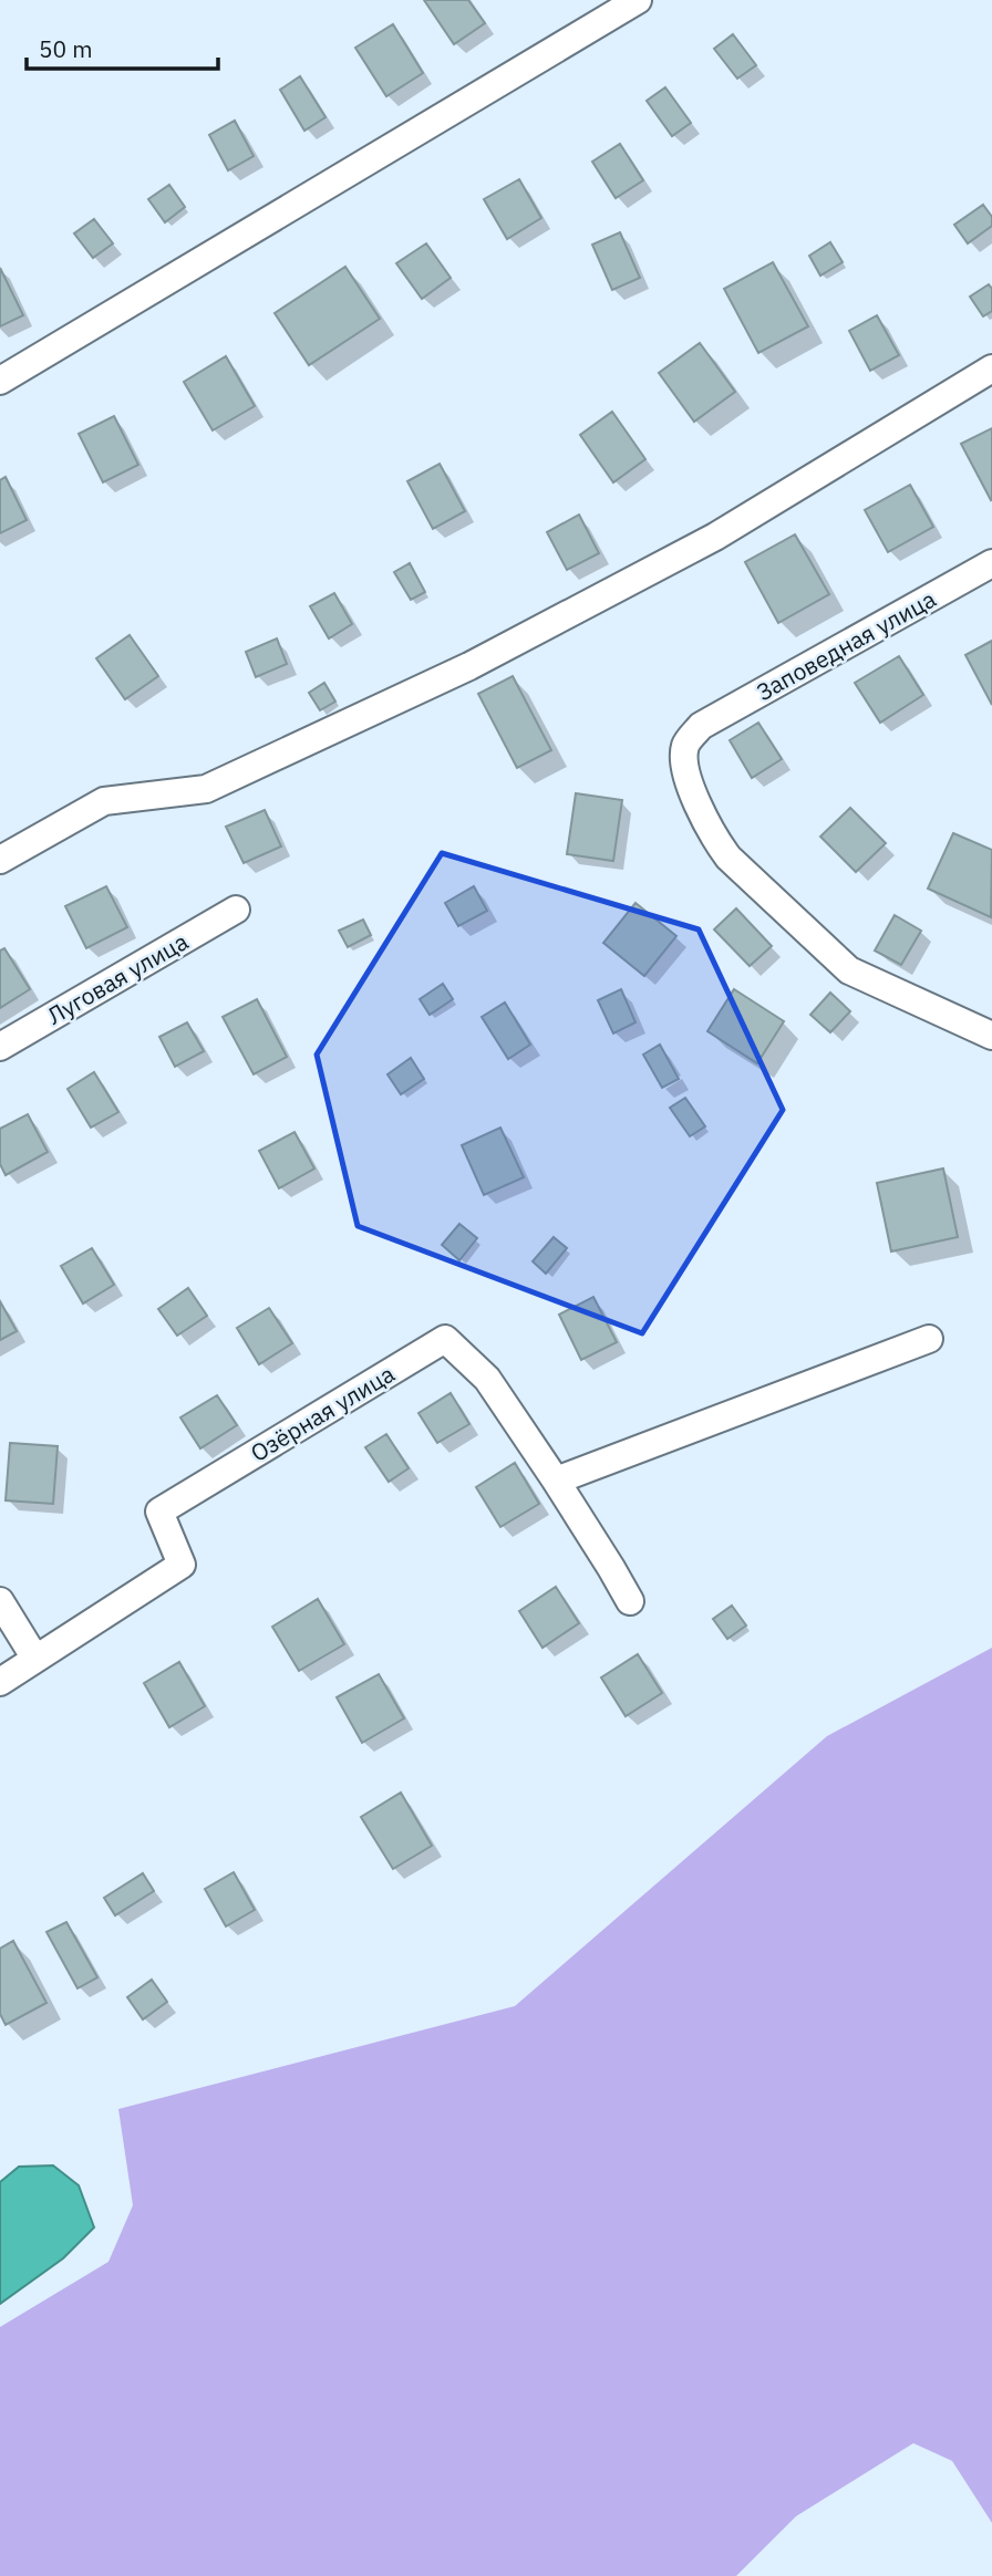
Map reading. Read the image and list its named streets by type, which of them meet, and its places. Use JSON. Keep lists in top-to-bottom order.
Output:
{
  "streets": {
    "street": ["Заповедная улица", "Луговая улица", "Озёрная улица"]
  },
  "scale_bar": "50 m"
}
